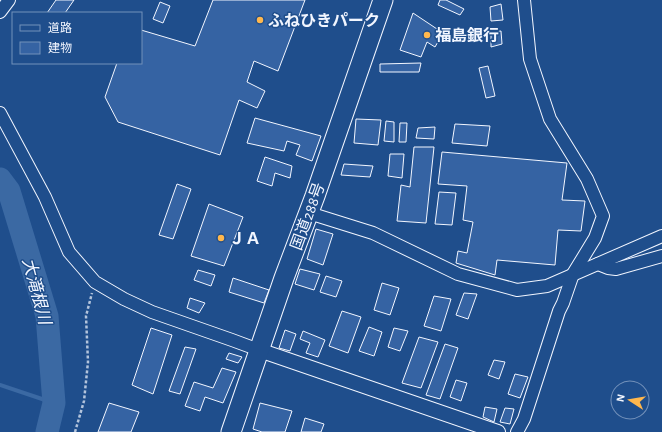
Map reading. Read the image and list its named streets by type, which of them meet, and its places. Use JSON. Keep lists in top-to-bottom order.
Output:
{
  "streets": {
    "highway": ["国道288号"]
  },
  "water": ["大滝根川"],
  "places": ["ふねひきパーク", "福島銀行", "ＪＡ"],
  "legend": ["道路", "建物"],
  "north": "left"
}
